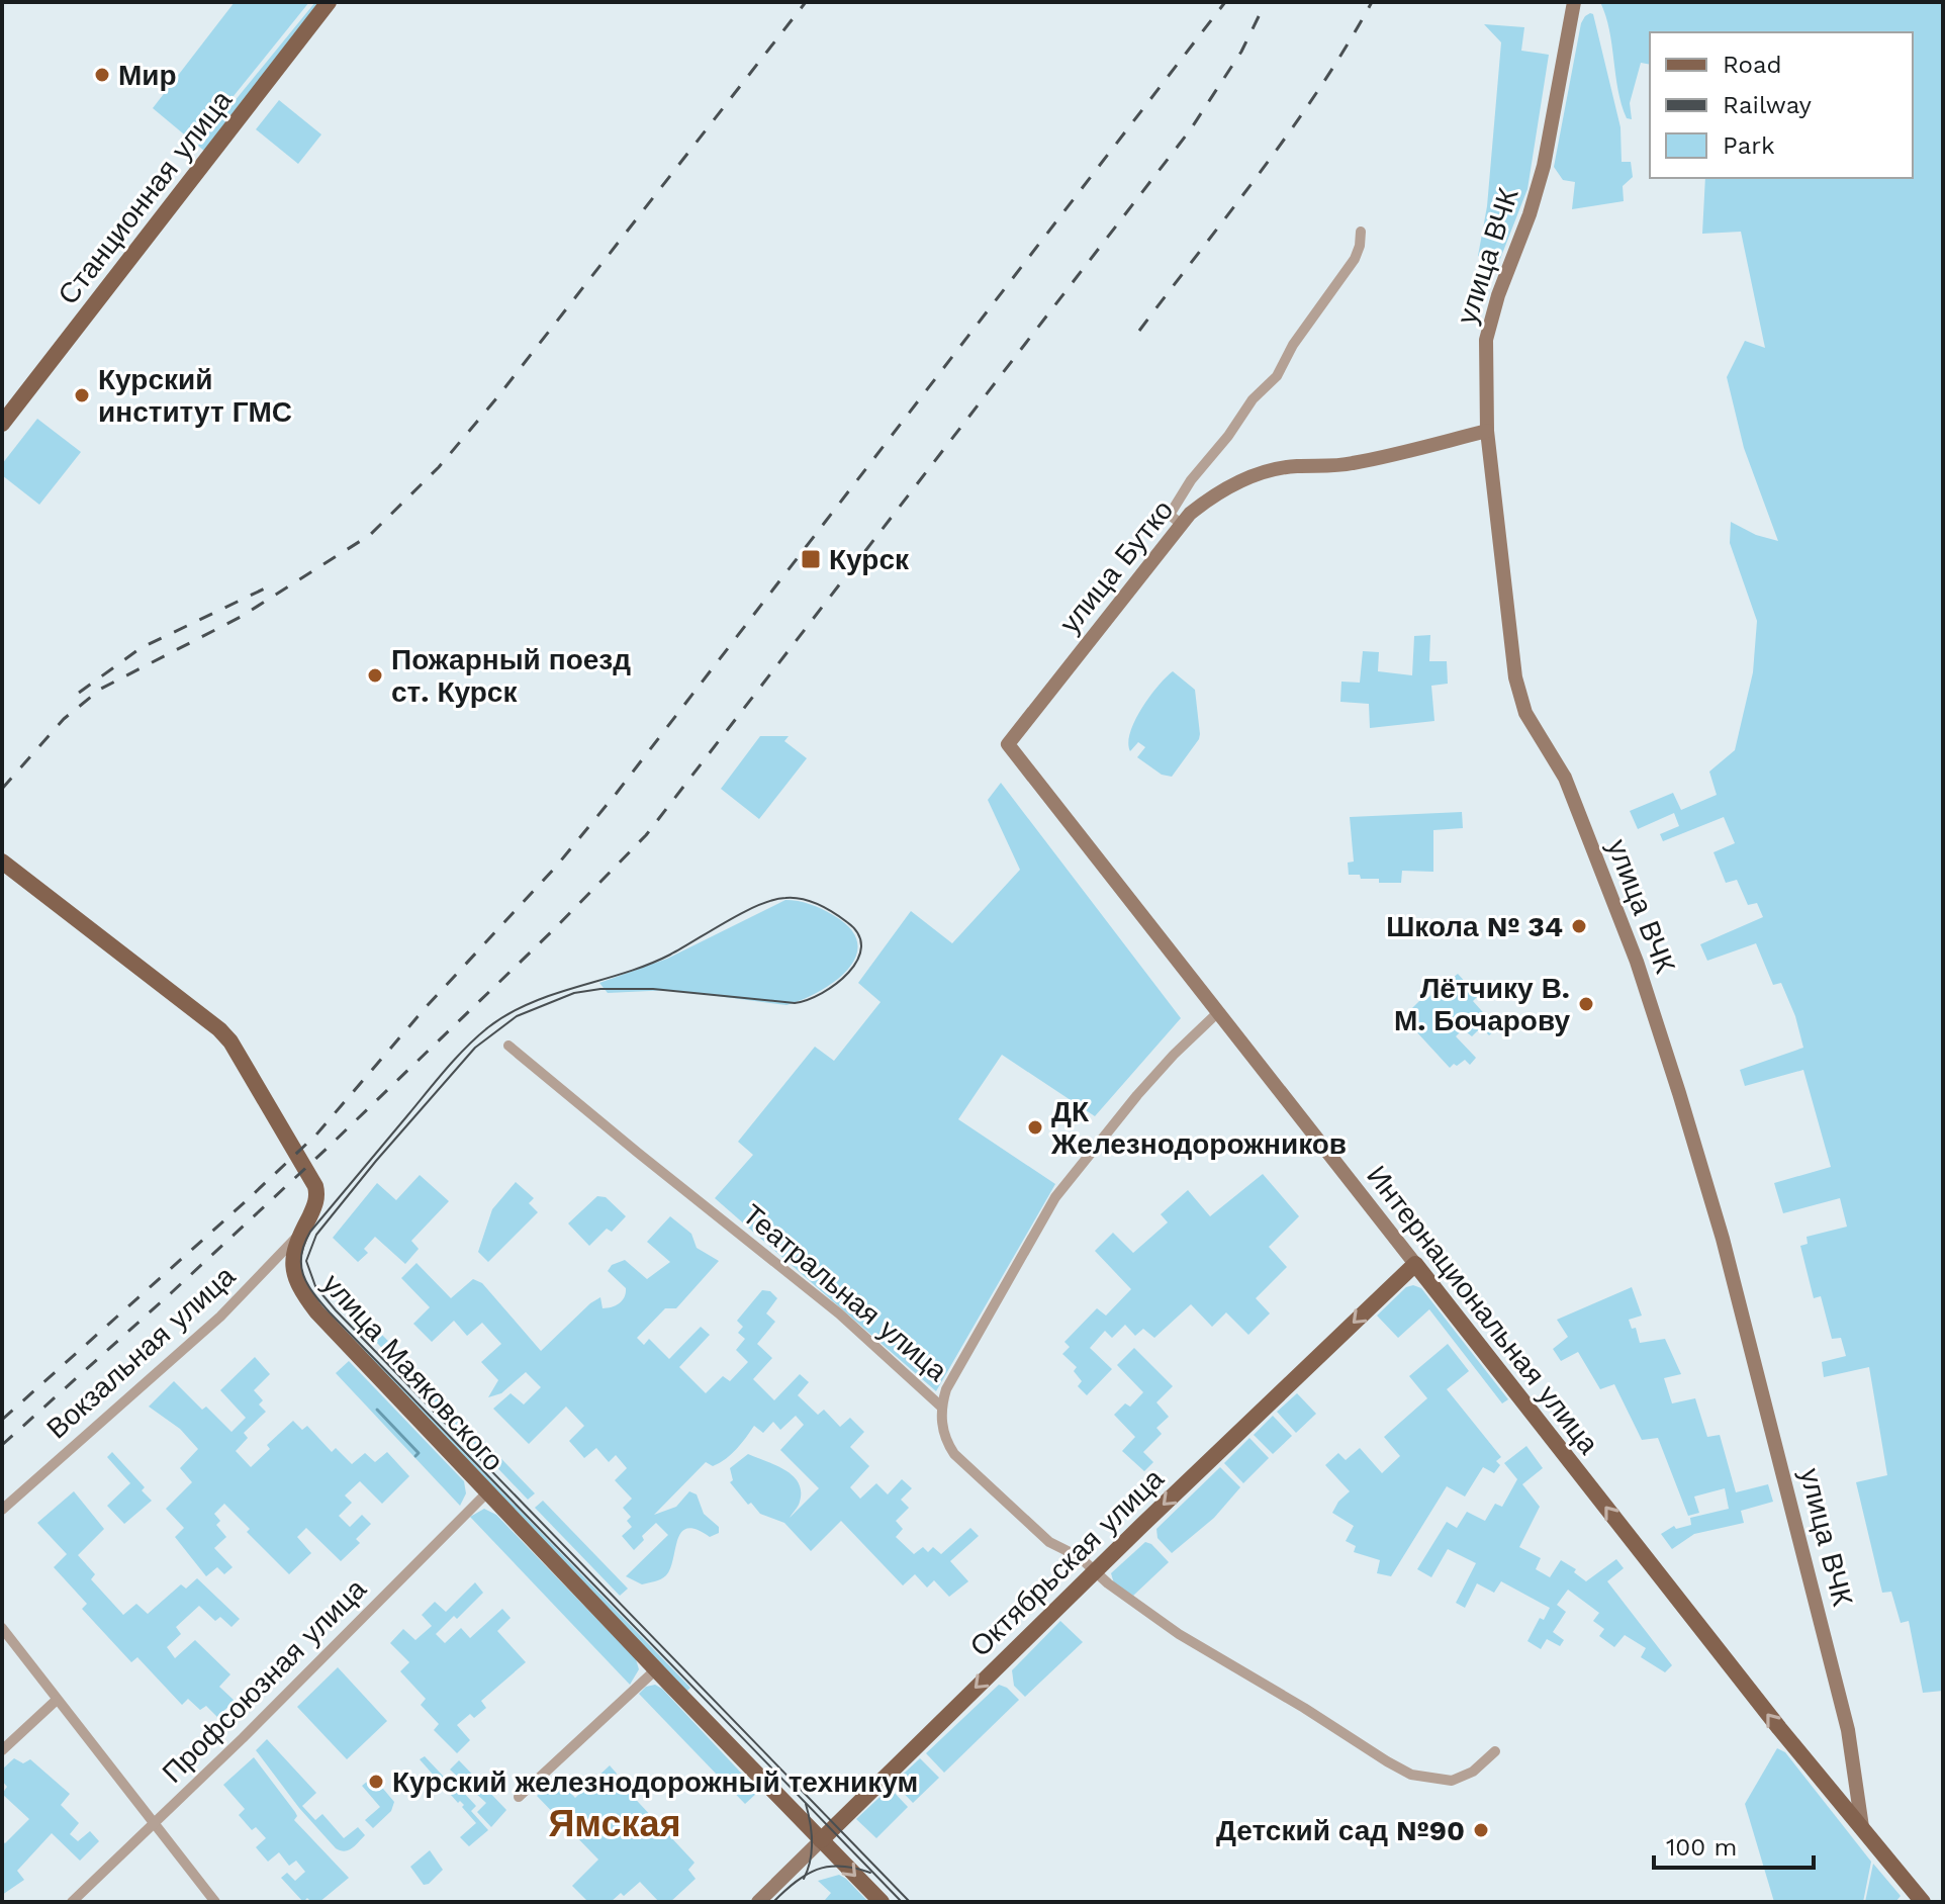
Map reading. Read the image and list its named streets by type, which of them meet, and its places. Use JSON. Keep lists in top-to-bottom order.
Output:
{
  "streets": {
    "main road": [
      "Станционная улица",
      "улица ВЧК",
      "улица Бутко",
      "Интернациональная улица",
      "улица Маяковского",
      "Октябрьская улица"
    ],
    "street": ["Театральная улица", "Вокзальная улица", "Профсоюзная улица"]
  },
  "crossings": [
    ["улица ВЧК", "улица Бутко"],
    ["улица ВЧК", "Интернациональная улица"],
    ["улица Бутко", "Интернациональная улица"],
    ["Театральная улица", "Октябрьская улица"],
    ["Интернациональная улица", "Октябрьская улица"],
    ["Вокзальная улица", "улица Маяковского"],
    ["улица Маяковского", "Октябрьская улица"],
    ["улица Маяковского", "Профсоюзная улица"]
  ],
  "one_way": ["Интернациональная улица", "Октябрьская улица"],
  "districts": ["Ямская"],
  "places": {
    "other": [
      "Мир",
      "Курский институт ГМС",
      "Пожарный поезд ст. Курск",
      "Школа № 34",
      "Лётчику В. М. Бочарову",
      "ДК Железнодорожников",
      "Курский железнодорожный техникум",
      "Детский сад №90"
    ],
    "transit": ["Курск"]
  },
  "legend": ["Road", "Railway", "Park"],
  "scale_bar": "100 m"
}
